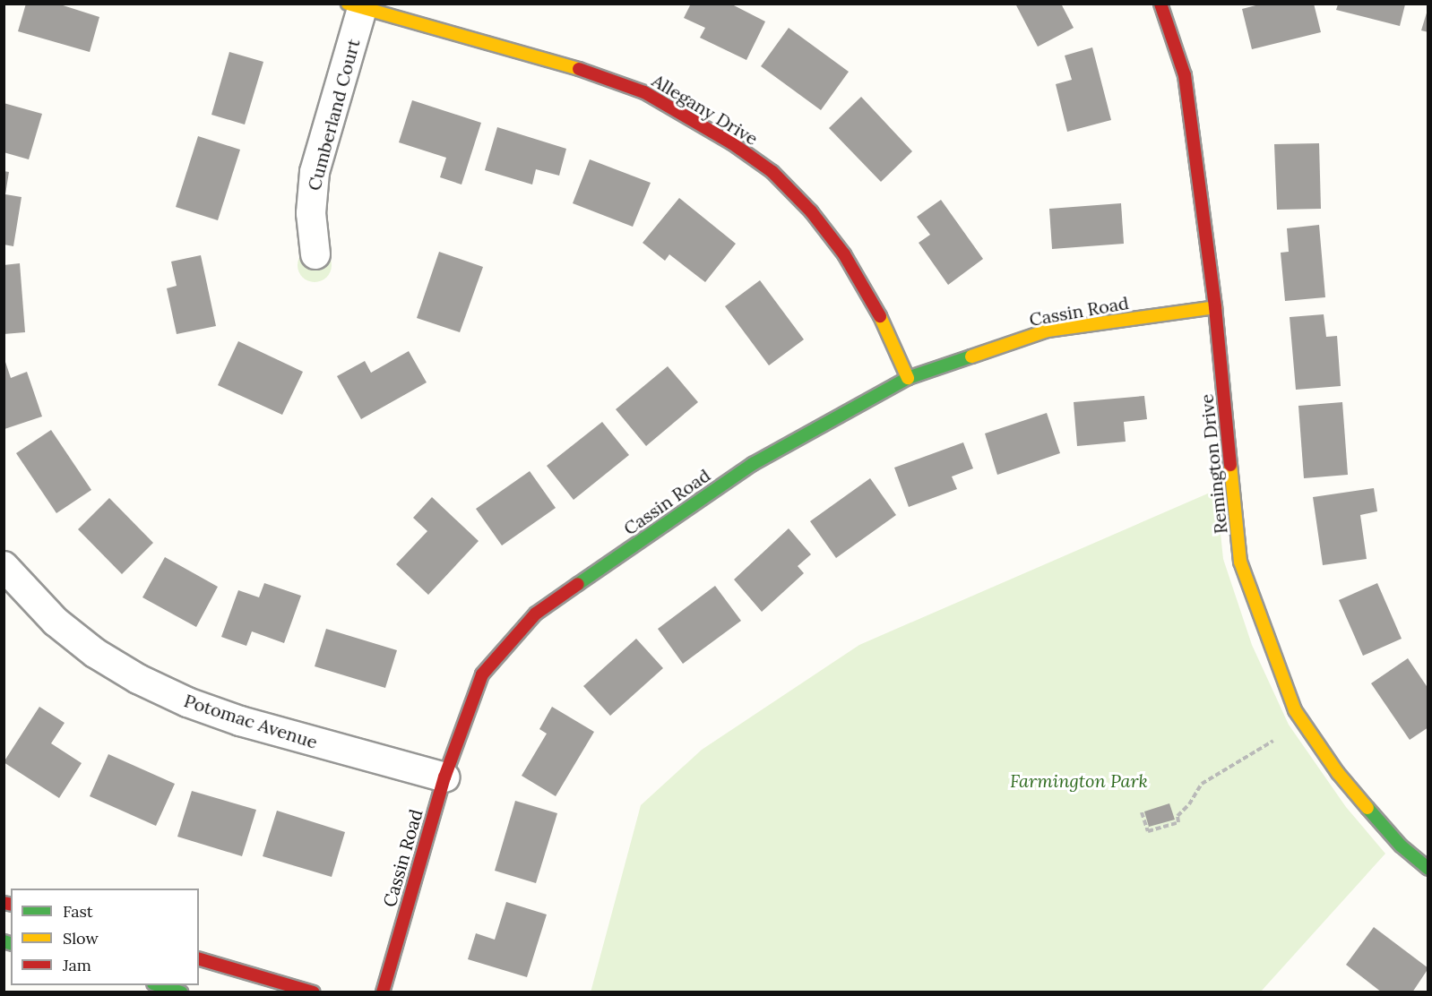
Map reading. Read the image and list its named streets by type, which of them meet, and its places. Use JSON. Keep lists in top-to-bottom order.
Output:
{
  "streets": {
    "street": [
      "Allegany Drive",
      "Cumberland Court",
      "Cassin Road",
      "Remington Drive",
      "Potomac Avenue"
    ]
  },
  "crossings": [
    ["Allegany Drive", "Cumberland Court"],
    ["Allegany Drive", "Cassin Road"],
    ["Cassin Road", "Remington Drive"],
    ["Cassin Road", "Potomac Avenue"]
  ],
  "parks": ["Farmington Park"],
  "legend": ["Fast", "Slow", "Jam"]
}
